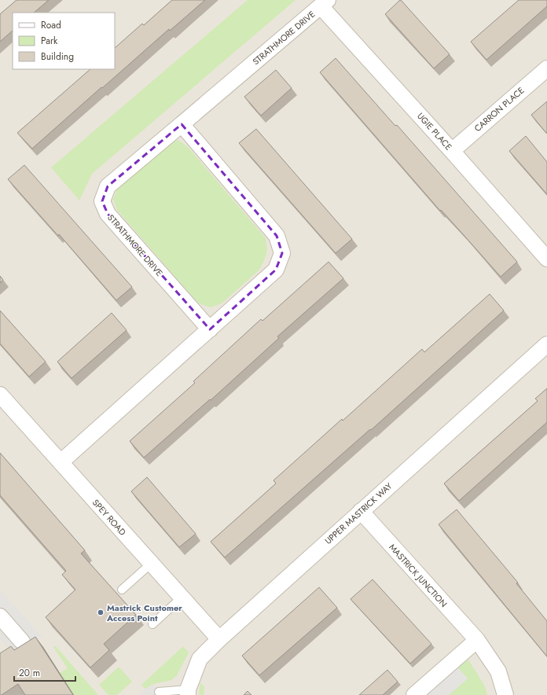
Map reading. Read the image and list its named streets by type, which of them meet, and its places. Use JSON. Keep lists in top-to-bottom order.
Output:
{
  "streets": {
    "street": [
      "STRATHMORE DRIVE",
      "CARRON PLACE",
      "UGIE PLACE",
      "UPPER MASTRICK WAY",
      "SPEY ROAD",
      "MASTRICK JUNCTION"
    ]
  },
  "crossings": [
    ["STRATHMORE DRIVE", "UGIE PLACE"],
    ["CARRON PLACE", "UGIE PLACE"],
    ["UPPER MASTRICK WAY", "SPEY ROAD"],
    ["UPPER MASTRICK WAY", "MASTRICK JUNCTION"]
  ],
  "places": ["Mastrick Customer Access Point"],
  "legend": ["Road", "Park", "Building"],
  "scale_bar": "20 m"
}
